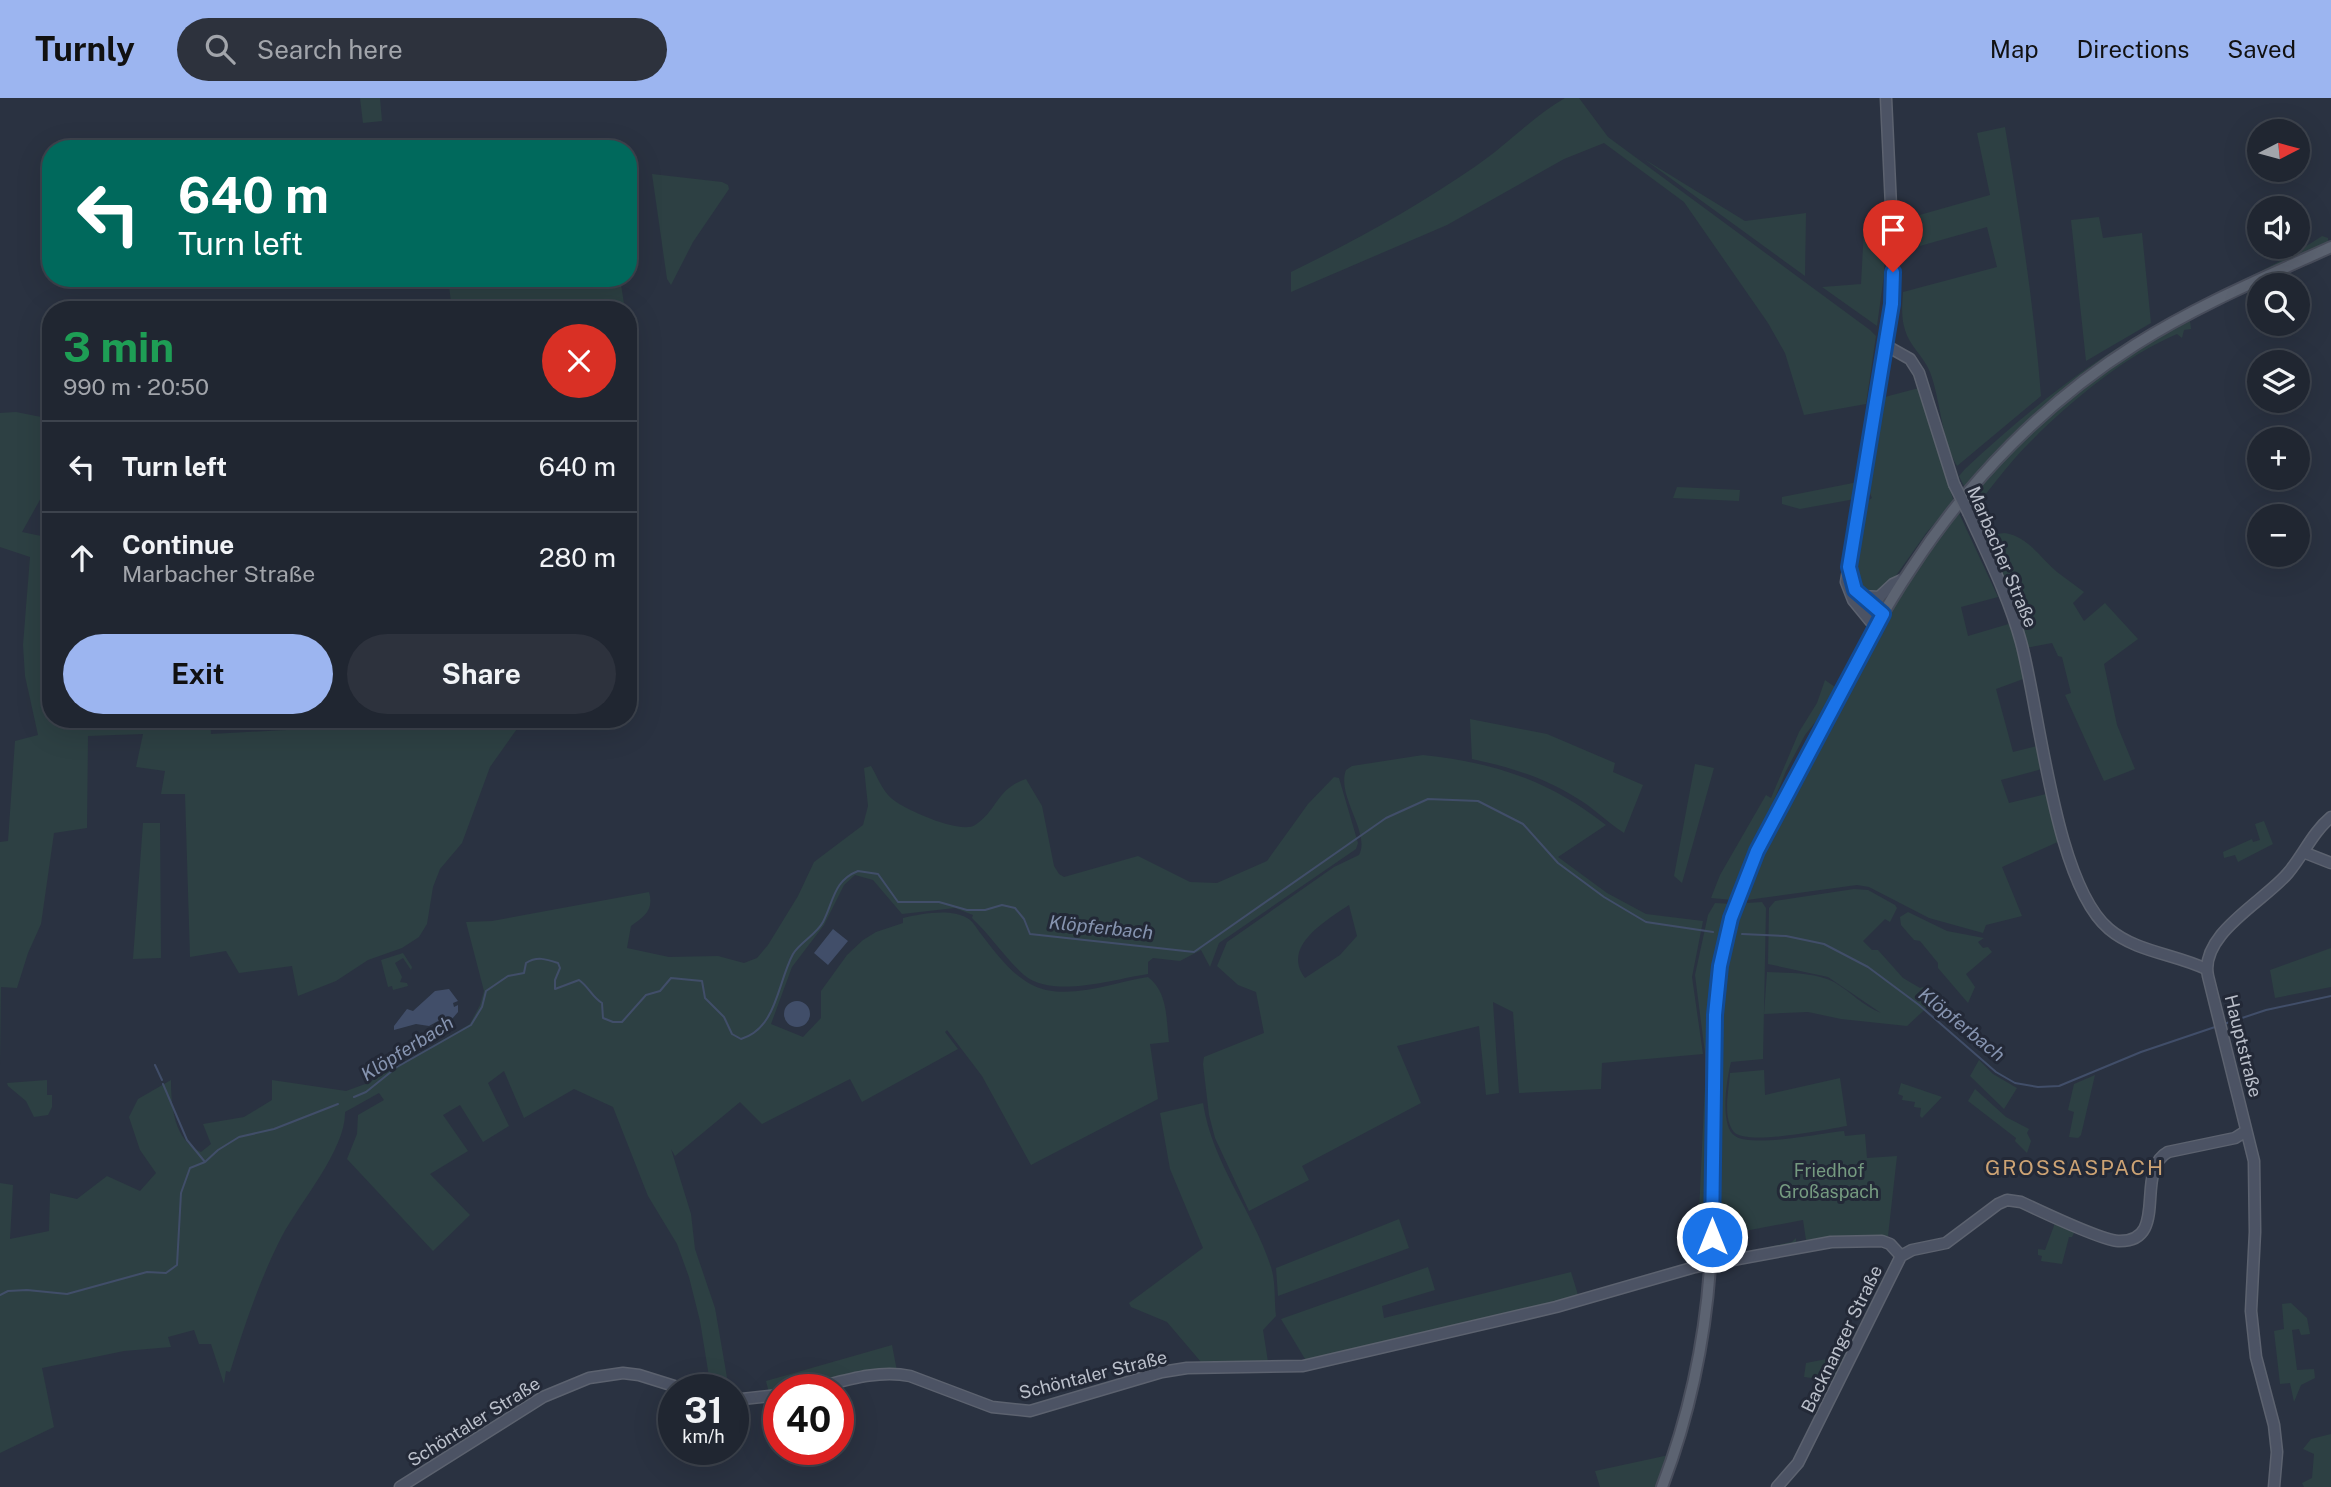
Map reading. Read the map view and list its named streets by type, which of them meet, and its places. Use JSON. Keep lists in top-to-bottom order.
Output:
{
  "streets": {
    "street": [
      "Marbacher Straße",
      "Hauptstraße",
      "Backnanger Straße",
      "Schöntaler Straße"
    ]
  },
  "crossings": [
    ["Marbacher Straße", "Hauptstraße"],
    ["Hauptstraße", "Backnanger Straße"]
  ],
  "districts": ["GROSSASPACH"],
  "water": ["Klöpferbach"],
  "parks": ["Friedhof Großaspach"],
  "north": "right",
  "page": {
    "header": "Turnly",
    "search": "Search here",
    "nav": ["Map", "Directions", "Saved"],
    "map_buttons": ["+", "−"],
    "turn": ["640 m", "Turn left"],
    "heading": ["3 min", "990 m · 20:50"],
    "list": [
      {
        "name": "Turn left",
        "value": "640 m"
      },
      {
        "name": "Continue",
        "note": "Marbacher Straße",
        "value": "280 m"
      }
    ],
    "buttons": ["Exit", "Share"],
    "speed": "31 km/h",
    "limit": "40"
  }
}
